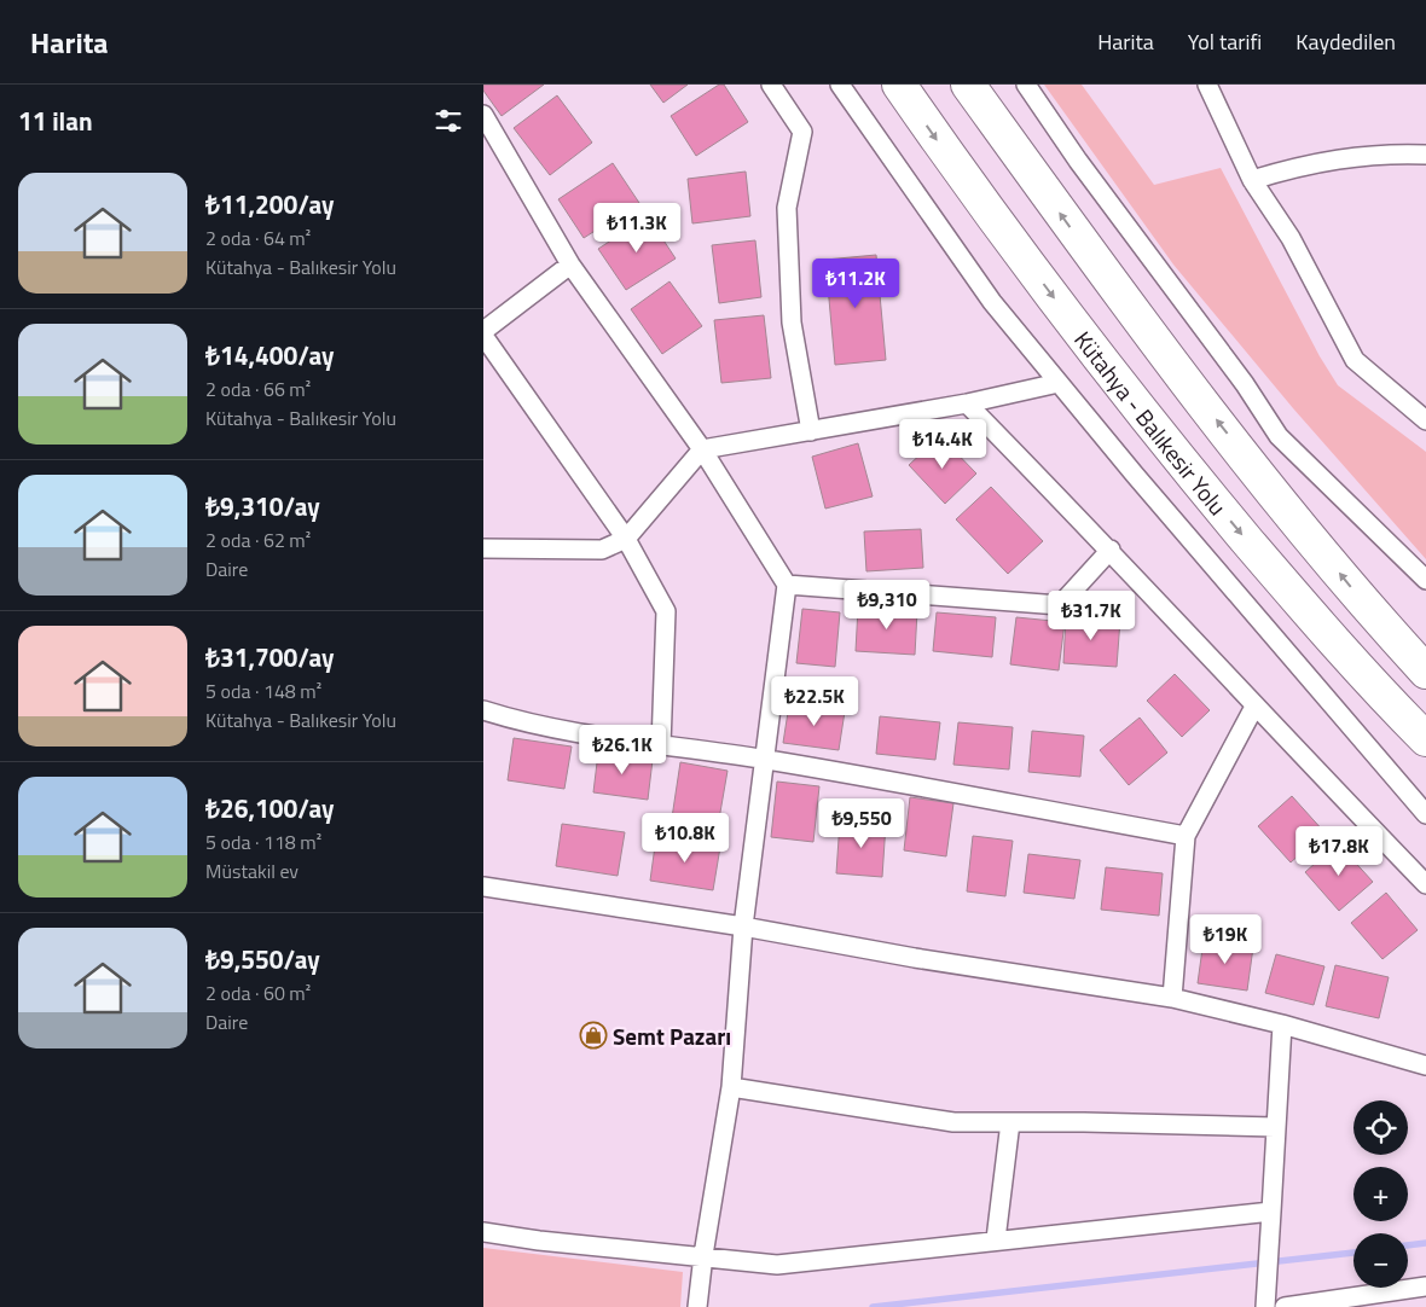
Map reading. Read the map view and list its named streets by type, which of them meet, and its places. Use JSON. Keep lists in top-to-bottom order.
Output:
{
  "streets": {
    "highway": ["Kütahya - Balıkesir Yolu"]
  },
  "places": {
    "shop": ["Semt Pazarı"]
  },
  "page": {
    "header": "Harita",
    "nav": ["Harita", "Yol tarifi", "Kaydedilen"],
    "heading": "11 ilan",
    "list": [
      {
        "name": "₺11,200/ay",
        "note": "2 oda · 64 m² · Kütahya - Balıkesir Yolu"
      },
      {
        "name": "₺14,400/ay",
        "note": "2 oda · 66 m² · Kütahya - Balıkesir Yolu"
      },
      {
        "name": "₺9,310/ay",
        "note": "2 oda · 62 m² · Daire"
      },
      {
        "name": "₺31,700/ay",
        "note": "5 oda · 148 m² · Kütahya - Balıkesir Yolu"
      },
      {
        "name": "₺26,100/ay",
        "note": "5 oda · 118 m² · Müstakil ev"
      },
      {
        "name": "₺9,550/ay",
        "note": "2 oda · 60 m² · Daire"
      }
    ],
    "price": [
      "₺11.3K",
      "₺11.2K",
      "₺14.4K",
      "₺9,310",
      "₺31.7K",
      "₺22.5K",
      "₺26.1K",
      "₺9,550",
      "₺10.8K",
      "₺17.8K",
      "₺19K"
    ],
    "map_buttons": ["+", "−"]
  }
}
